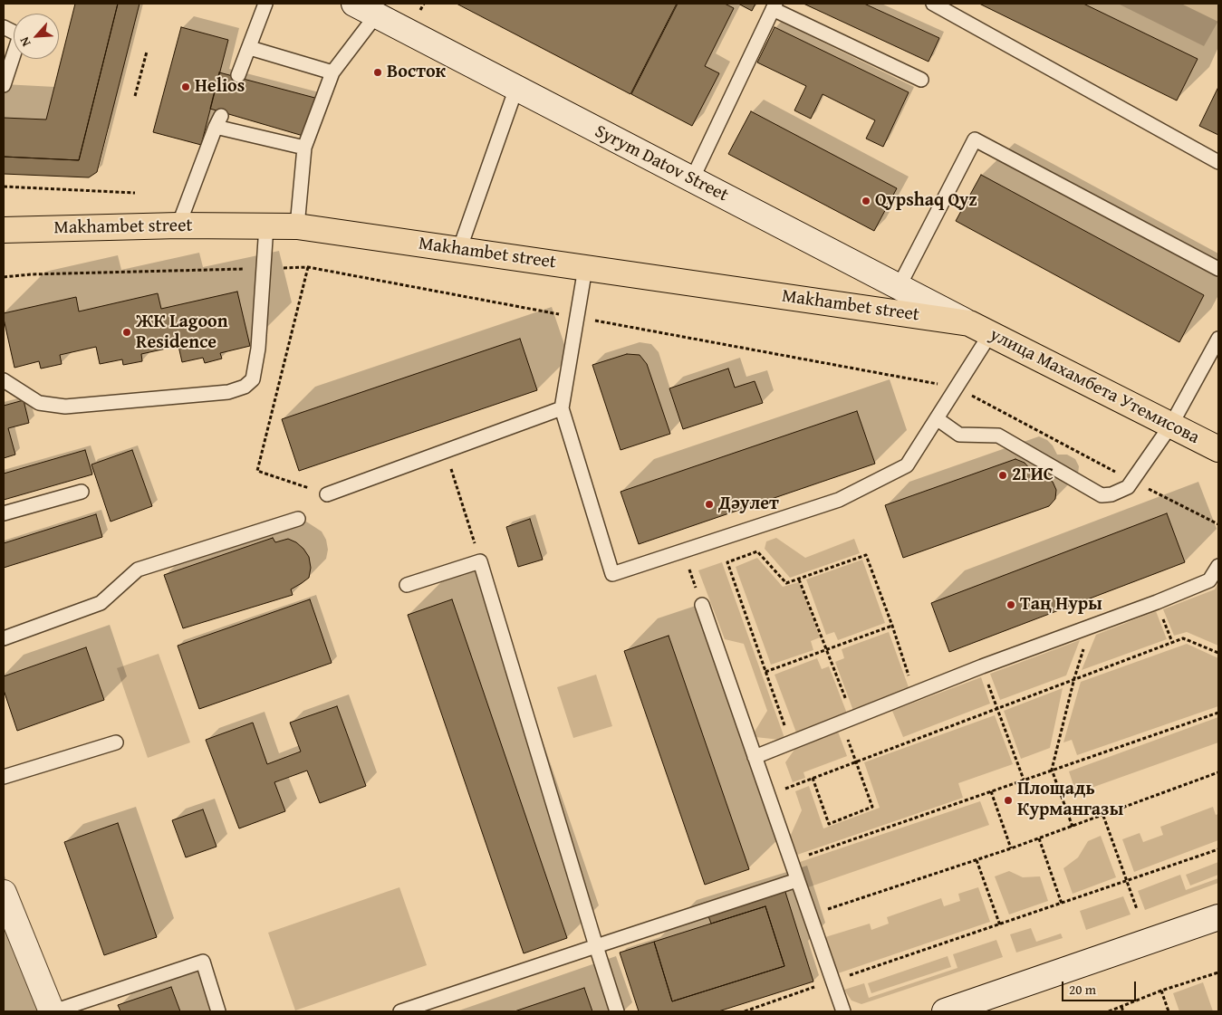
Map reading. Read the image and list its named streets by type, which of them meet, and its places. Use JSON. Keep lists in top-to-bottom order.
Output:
{
  "streets": {
    "main road": ["Syrym Datov Street", "Makhambet street", "улица Махамбета Утемисова"]
  },
  "crossings": [
    ["Syrym Datov Street", "Makhambet street"],
    ["Syrym Datov Street", "улица Махамбета Утемисова"],
    ["Makhambet street", "улица Махамбета Утемисова"]
  ],
  "places": [
    "Восток",
    "Helios",
    "Qypshaq Qyz",
    "ЖК Lagoon Residence",
    "2ГИС",
    "Дәулет",
    "Таң Нуры",
    "Площадь Курмангазы"
  ],
  "scale_bar": "20 m",
  "north": "bottom left"
}
